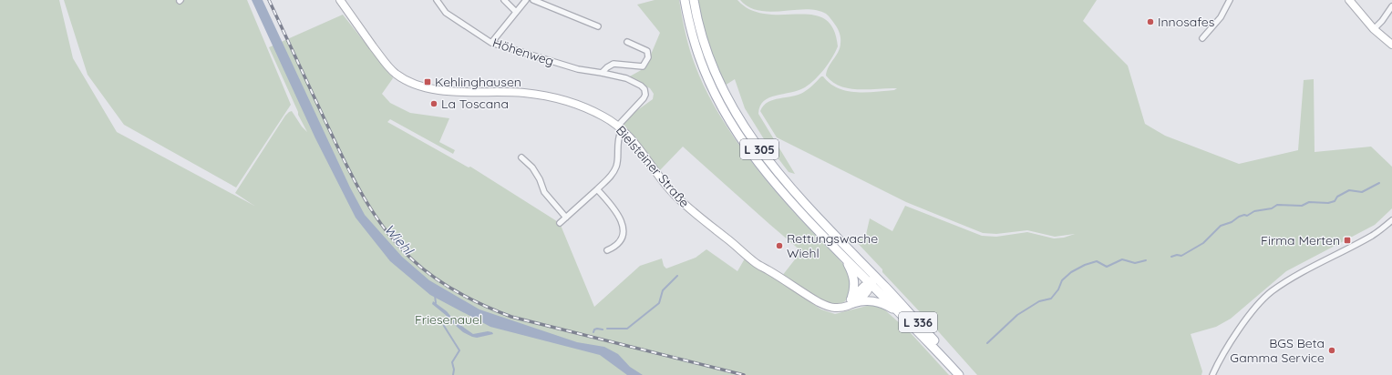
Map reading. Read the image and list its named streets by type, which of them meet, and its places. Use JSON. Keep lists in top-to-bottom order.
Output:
{
  "streets": {
    "main road": ["L 305", "Bielsteiner Straße", "L 336"],
    "street": ["Höhenweg"]
  },
  "crossings": [
    ["Höhenweg", "Bielsteiner Straße"],
    ["L 305", "Bielsteiner Straße"],
    ["L 305", "L 336"],
    ["Bielsteiner Straße", "L 336"]
  ],
  "water": ["Wiehl"],
  "parks": ["Friesenauel"],
  "places": {
    "other": [
      "Innosafes",
      "La Toscana",
      "Rettungswache Wiehl",
      "BGS Beta Gamma Service"
    ],
    "transit": ["Kehlinghausen", "Firma Merten"]
  }
}
